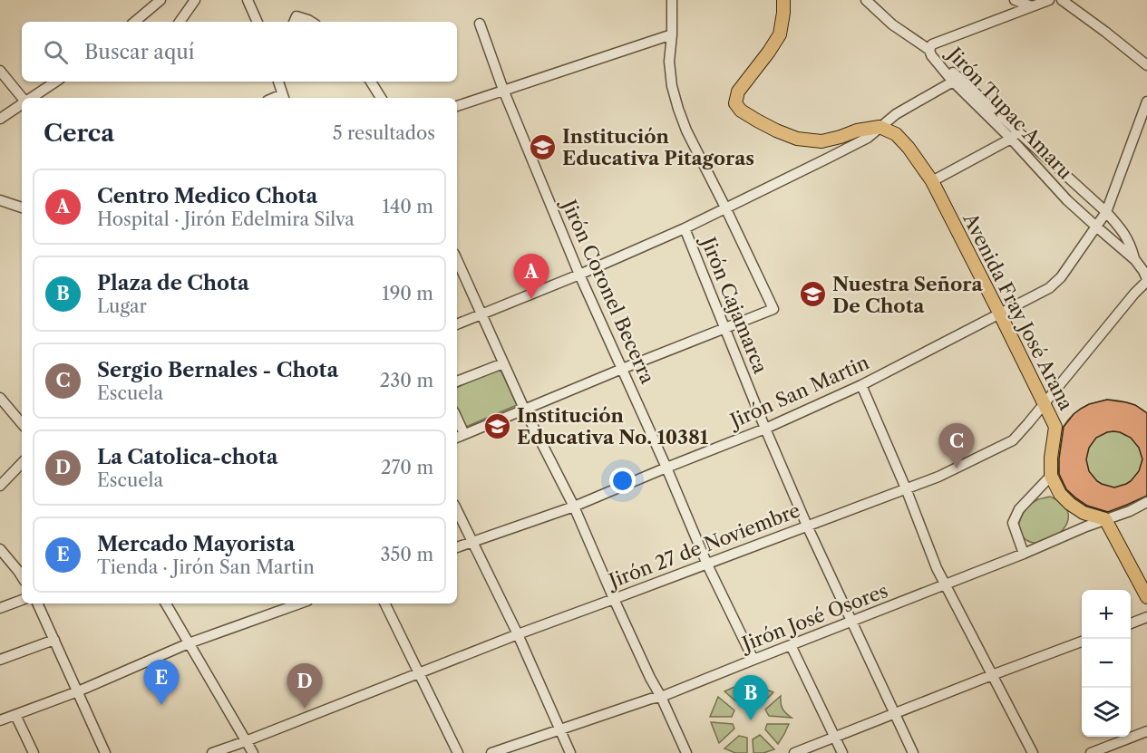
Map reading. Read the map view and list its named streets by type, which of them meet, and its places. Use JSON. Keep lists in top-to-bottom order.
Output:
{
  "streets": {
    "main road": ["Avenida Fray José Arana"],
    "street": [
      "Jirón Tupac Amaru",
      "Jirón Coronel Becerra",
      "Jirón Cajamarca",
      "Jirón San Martin",
      "Jirón 27 de Noviembre",
      "Jirón José Osores"
    ]
  },
  "crossings": [
    ["Jirón Tupac Amaru", "Jirón San Martin"],
    ["Jirón Tupac Amaru", "Jirón 27 de Noviembre"],
    ["Jirón Coronel Becerra", "Jirón San Martin"],
    ["Jirón Coronel Becerra", "Jirón 27 de Noviembre"],
    ["Jirón Coronel Becerra", "Jirón José Osores"],
    ["Jirón Cajamarca", "Jirón San Martin"],
    ["Jirón Cajamarca", "Jirón 27 de Noviembre"],
    ["Jirón Cajamarca", "Jirón José Osores"],
    ["Avenida Fray José Arana", "Jirón San Martin"],
    ["Avenida Fray José Arana", "Jirón 27 de Noviembre"]
  ],
  "places": {
    "school or university": ["Institución Educativa Pitagoras", "Nuestra Señora De Chota", "Institución Educativa No. 10381"]
  },
  "page": {
    "search": "Buscar aquí",
    "heading": ["Cerca", "5 resultados"],
    "list": [
      {
        "mark": "A",
        "name": "Centro Medico Chota",
        "note": "Hospital · Jirón Edelmira Silva",
        "value": "140 m"
      },
      {
        "mark": "B",
        "name": "Plaza de Chota",
        "note": "Lugar",
        "value": "190 m"
      },
      {
        "mark": "C",
        "name": "Sergio Bernales - Chota",
        "note": "Escuela",
        "value": "230 m"
      },
      {
        "mark": "D",
        "name": "La Catolica-chota",
        "note": "Escuela",
        "value": "270 m"
      },
      {
        "mark": "E",
        "name": "Mercado Mayorista",
        "note": "Tienda · Jirón San Martin",
        "value": "350 m"
      }
    ],
    "pins": [
      "A",
      "C",
      "E",
      "D",
      "B"
    ],
    "map_buttons": ["+", "−"]
  }
}
